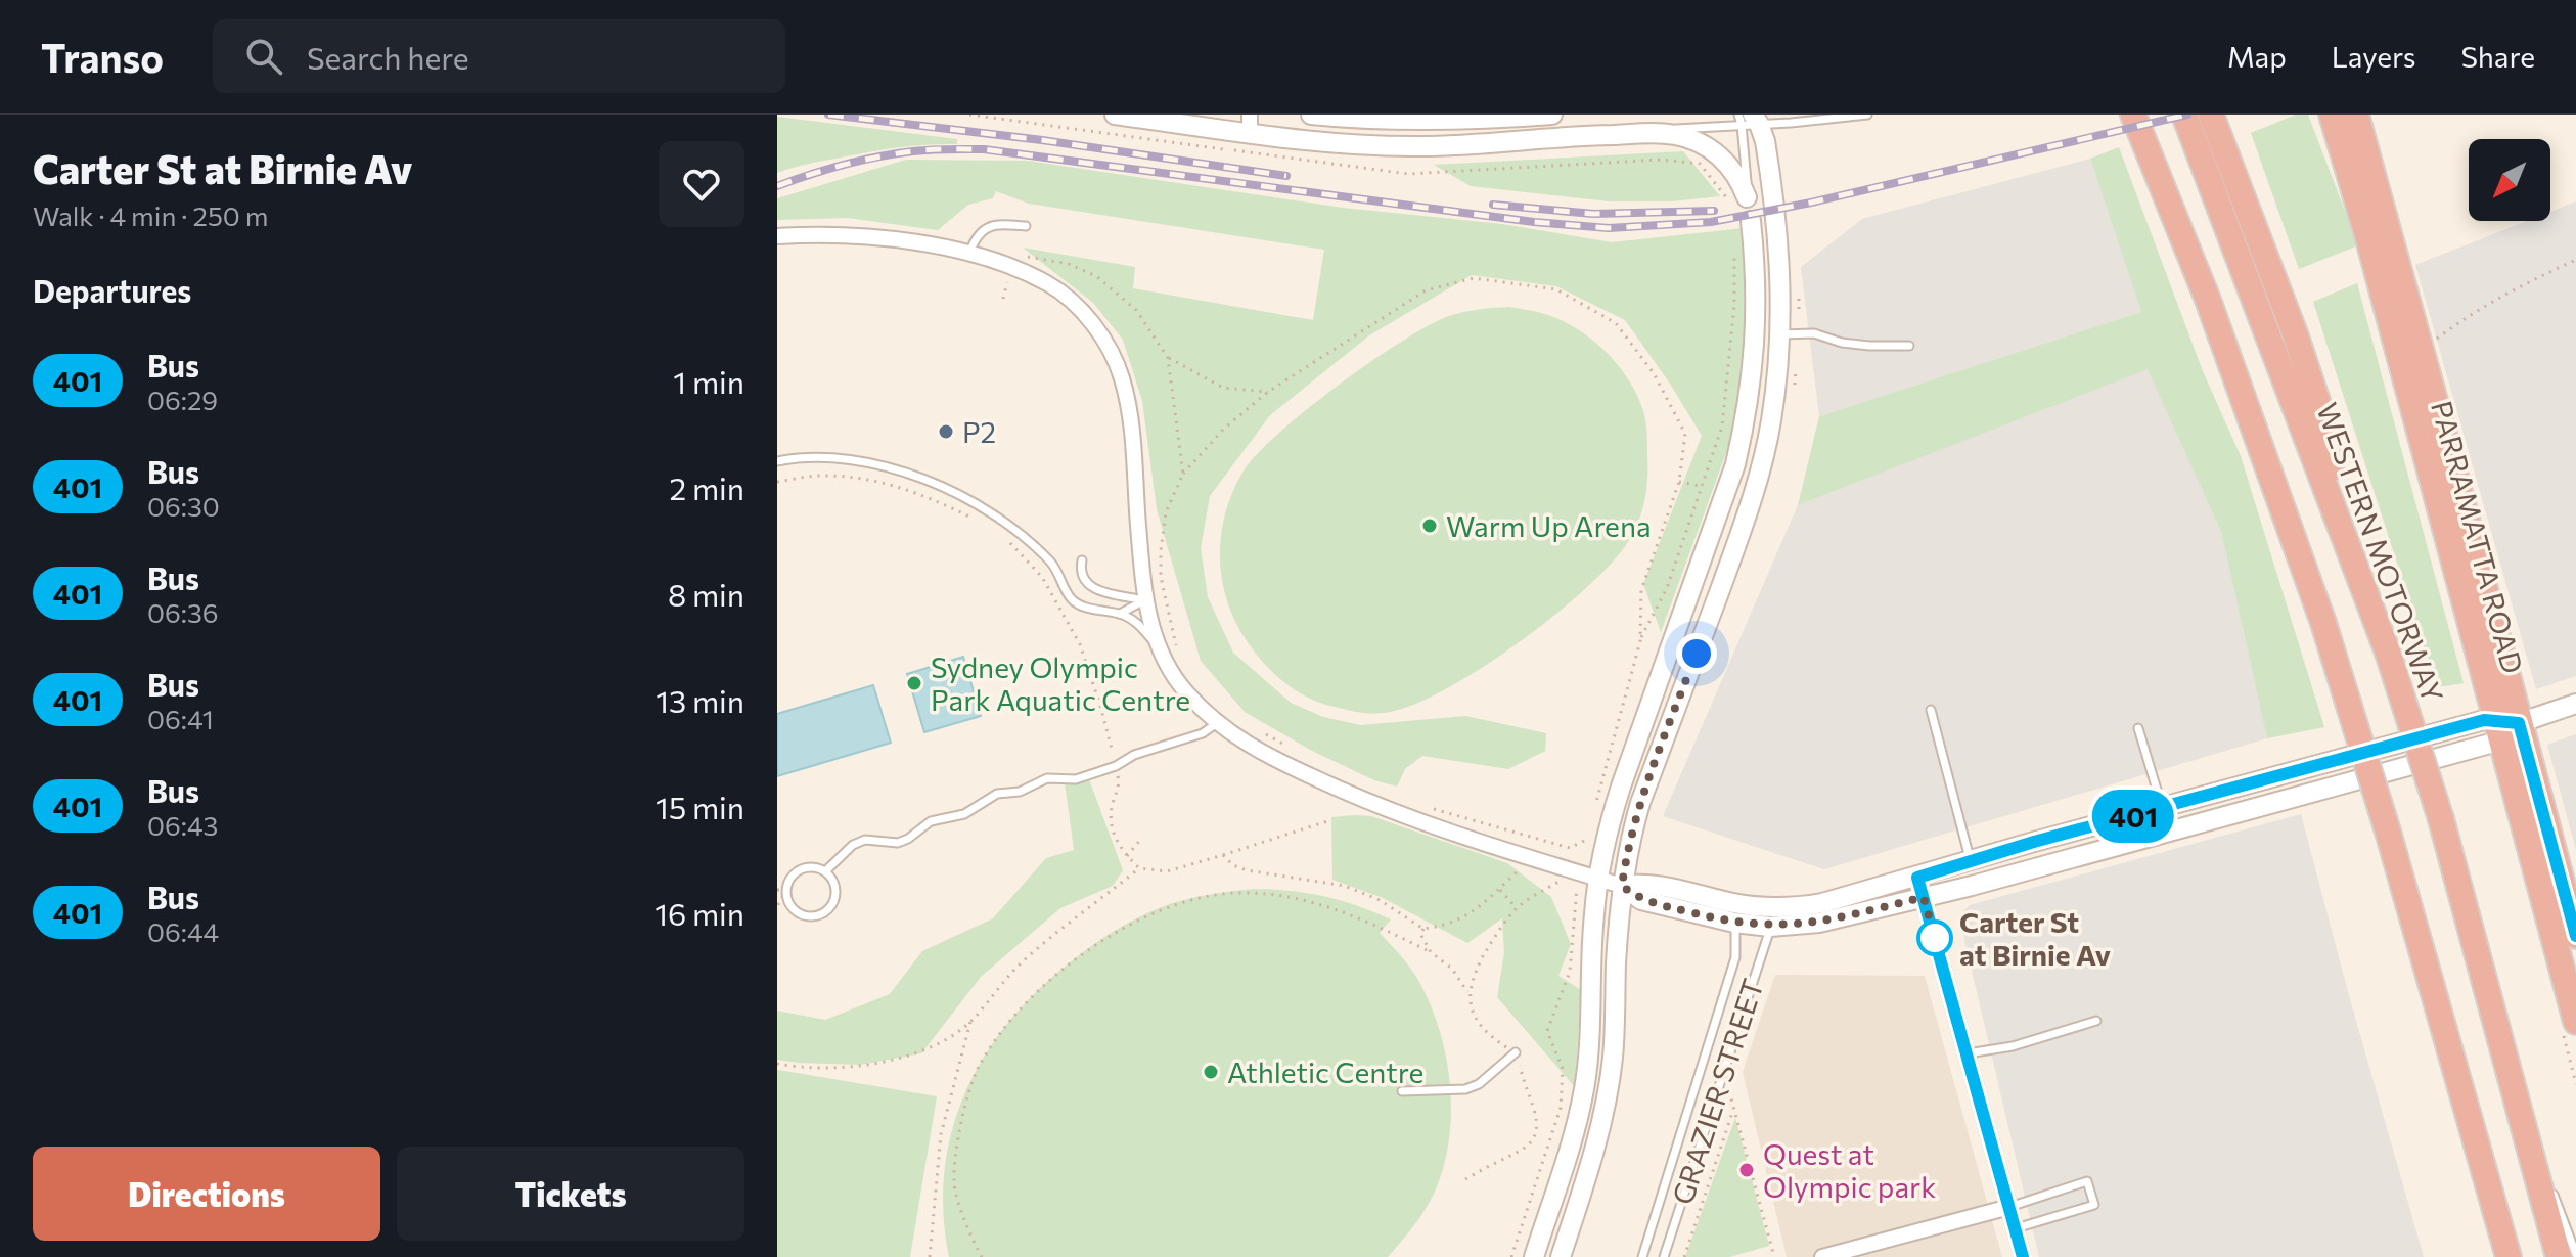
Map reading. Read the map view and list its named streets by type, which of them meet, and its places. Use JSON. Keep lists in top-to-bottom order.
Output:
{
  "streets": {
    "highway": ["PARRAMATTA ROAD", "WESTERN MOTORWAY"],
    "lane": ["GRAZIER STREET"]
  },
  "places": [
    "P2",
    "Warm Up Arena",
    "Sydney Olympic Park Aquatic Centre",
    "Carter St at Birnie Av",
    "Athletic Centre",
    "Quest at Olympic park"
  ],
  "lines": ["bus line 401"],
  "north": "bottom left",
  "page": {
    "header": "Transo",
    "search": "Search here",
    "nav": ["Map", "Layers", "Share"],
    "heading": [
      ["Carter St at Birnie Av", "Walk · 4 min · 250 m"],
      "Departures"
    ],
    "on_map": "401",
    "list": [
      {
        "mark": "401",
        "name": "Bus",
        "note": "06:29",
        "value": "1 min"
      },
      {
        "mark": "401",
        "name": "Bus",
        "note": "06:30",
        "value": "2 min"
      },
      {
        "mark": "401",
        "name": "Bus",
        "note": "06:36",
        "value": "8 min"
      },
      {
        "mark": "401",
        "name": "Bus",
        "note": "06:41",
        "value": "13 min"
      },
      {
        "mark": "401",
        "name": "Bus",
        "note": "06:43",
        "value": "15 min"
      },
      {
        "mark": "401",
        "name": "Bus",
        "note": "06:44",
        "value": "16 min"
      }
    ],
    "buttons": ["Directions", "Tickets"]
  }
}
